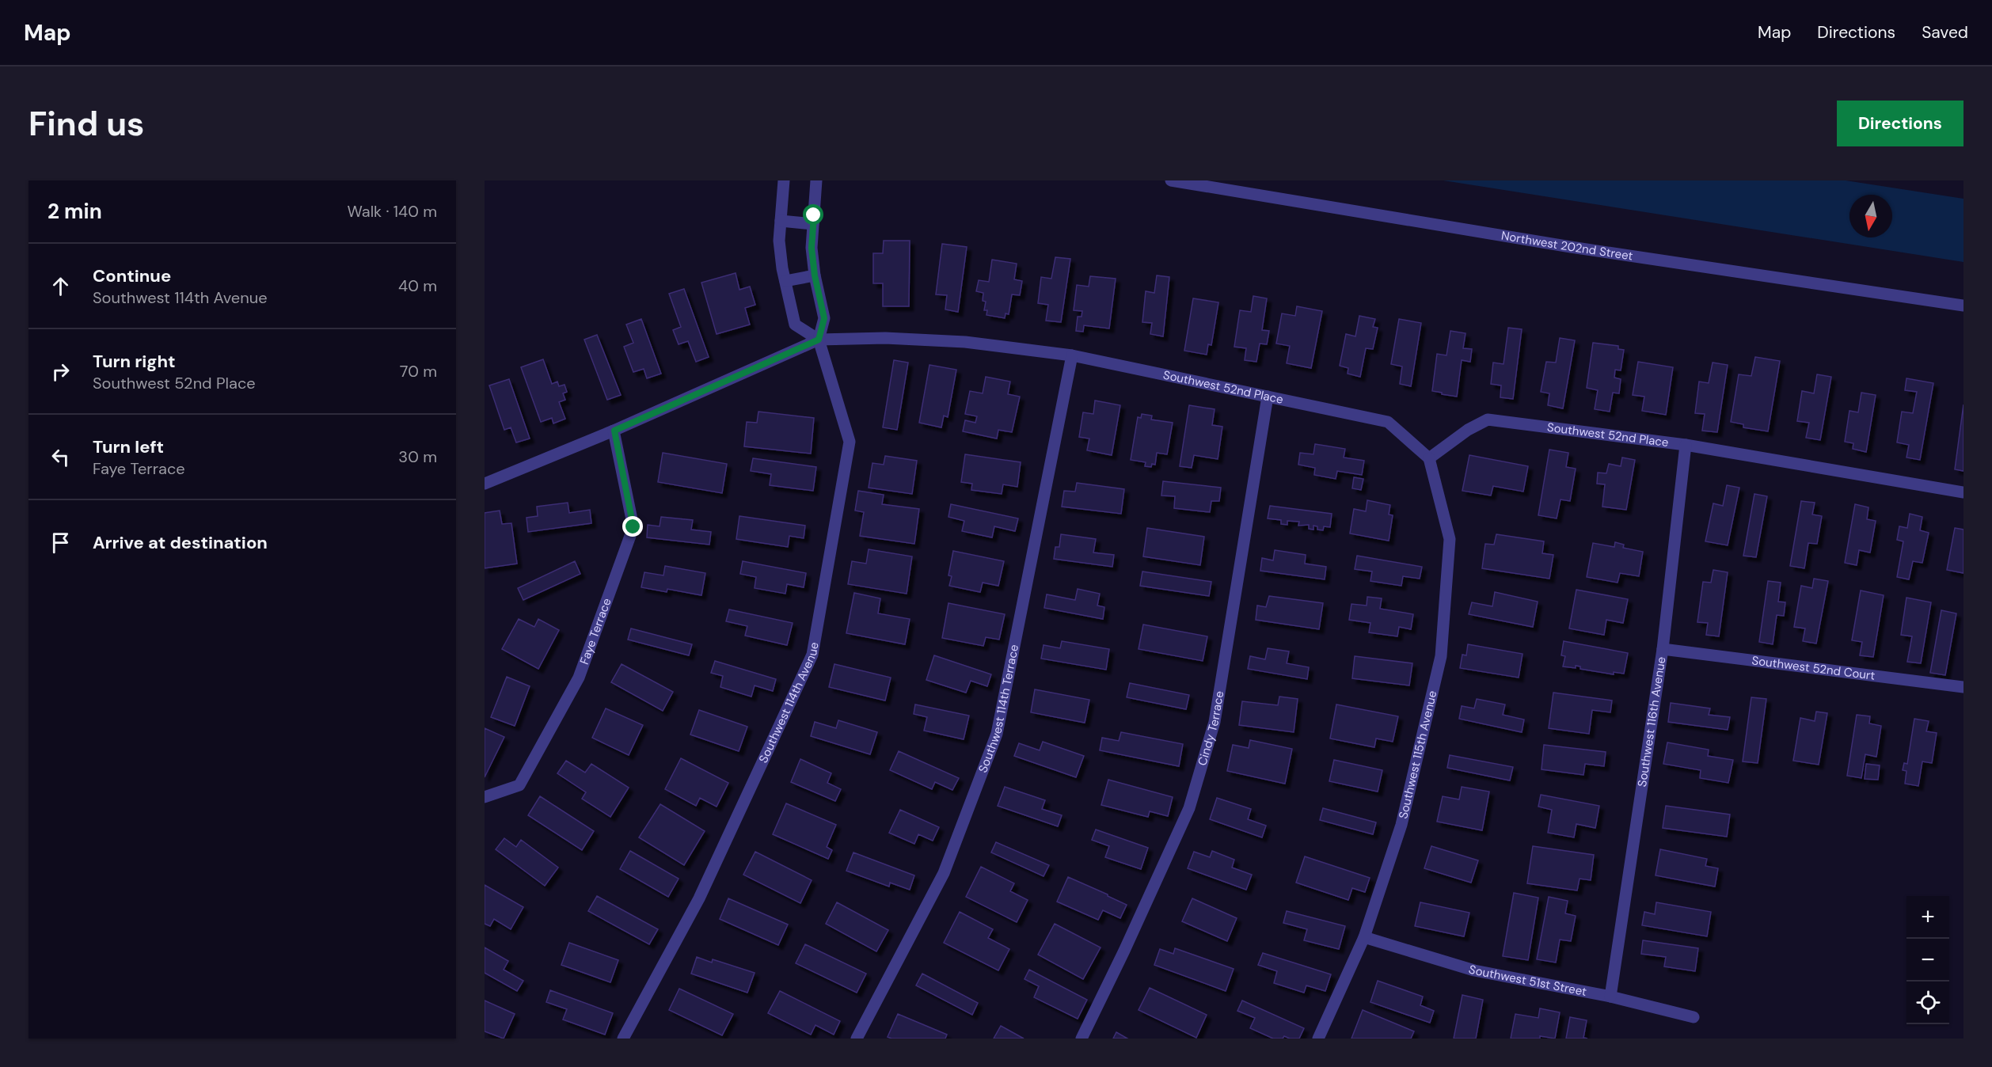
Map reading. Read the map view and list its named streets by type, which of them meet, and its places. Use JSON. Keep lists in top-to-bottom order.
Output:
{
  "streets": {
    "street": [
      "Northwest 202nd Street",
      "Southwest 52nd Place",
      "Faye Terrace",
      "Southwest 52nd Court",
      "Southwest 114th Avenue",
      "Southwest 114th Terrace",
      "Southwest 116th Avenue",
      "Cindy Terrace",
      "Southwest 115th Avenue",
      "Southwest 51st Street"
    ]
  },
  "crossings": [
    ["Southwest 52nd Place", "Faye Terrace"],
    ["Southwest 52nd Place", "Southwest 114th Avenue"],
    ["Southwest 52nd Place", "Southwest 114th Terrace"],
    ["Southwest 52nd Place", "Southwest 116th Avenue"],
    ["Southwest 52nd Place", "Cindy Terrace"],
    ["Southwest 52nd Place", "Southwest 115th Avenue"],
    ["Southwest 52nd Court", "Southwest 116th Avenue"],
    ["Southwest 116th Avenue", "Southwest 51st Street"],
    ["Southwest 115th Avenue", "Southwest 51st Street"]
  ],
  "north": "bottom",
  "page": {
    "header": "Map",
    "nav": ["Map", "Directions", "Saved"],
    "buttons": "Directions",
    "title": "Find us",
    "heading": ["2 min", "Walk · 140 m"],
    "list": [
      ["Continue", "Southwest 114th Avenue", "40 m"],
      ["Turn right", "Southwest 52nd Place", "70 m"],
      ["Turn left", "Faye Terrace", "30 m"],
      "Arrive at destination"
    ],
    "map_buttons": ["+", "−"]
  }
}
